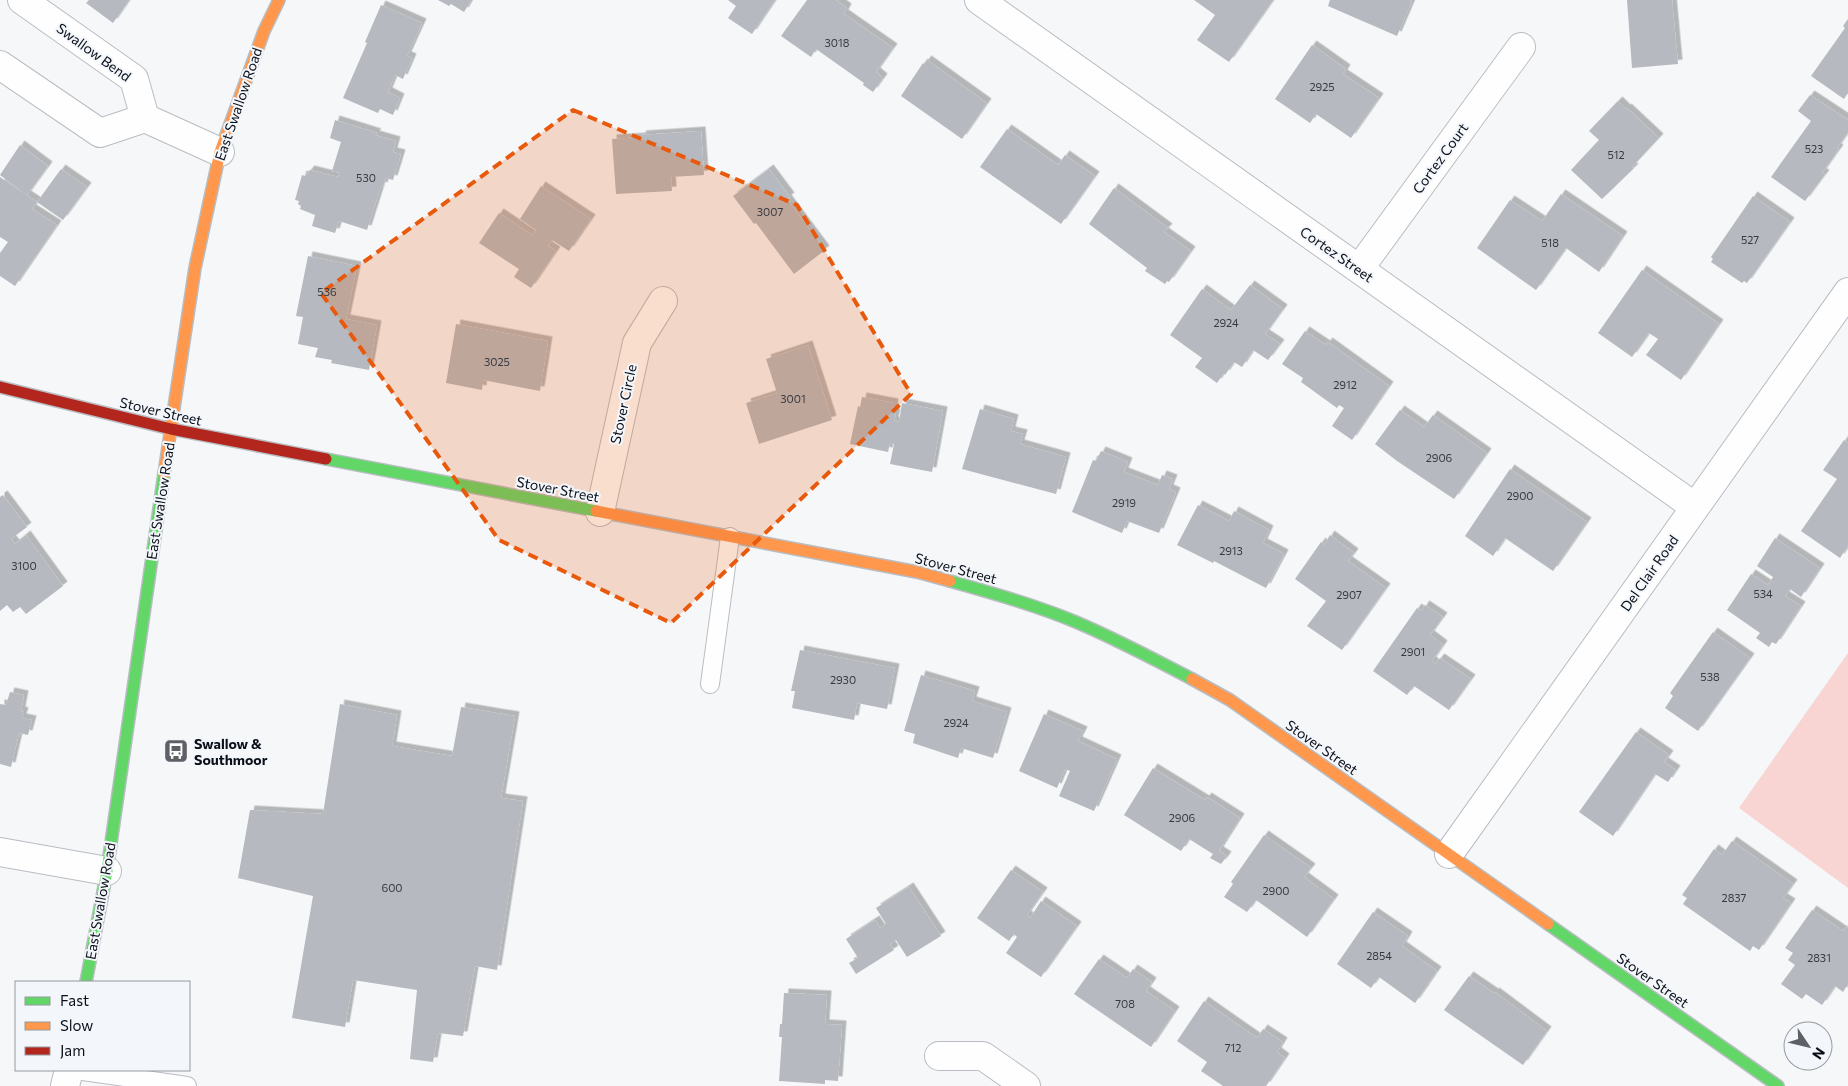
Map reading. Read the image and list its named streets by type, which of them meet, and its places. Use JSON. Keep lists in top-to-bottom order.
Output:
{
  "streets": {
    "street": [
      "Swallow Bend",
      "East Swallow Road",
      "Cortez Court",
      "Cortez Street",
      "Stover Circle",
      "Stover Street",
      "Del Clair Road"
    ]
  },
  "crossings": [
    ["East Swallow Road", "Stover Street"],
    ["Cortez Court", "Cortez Street"],
    ["Cortez Street", "Del Clair Road"],
    ["Stover Circle", "Stover Street"],
    ["Stover Street", "Del Clair Road"]
  ],
  "places": {
    "bus stop": ["Swallow & Southmoor"]
  },
  "house_numbers": [
    "3018",
    "2925",
    "523",
    "512",
    "530",
    "3007",
    "527",
    "518",
    "536",
    "2924",
    "3025",
    "2912",
    "3001",
    "2906",
    "2900",
    "2919",
    "2913",
    "3100",
    "534",
    "2907",
    "2901",
    "538",
    "2930",
    "2924",
    "2906",
    "600",
    "2900",
    "2837",
    "2854",
    "2831",
    "708",
    "712"
  ],
  "legend": ["Fast", "Slow", "Jam"],
  "north": "bottom right"
}
